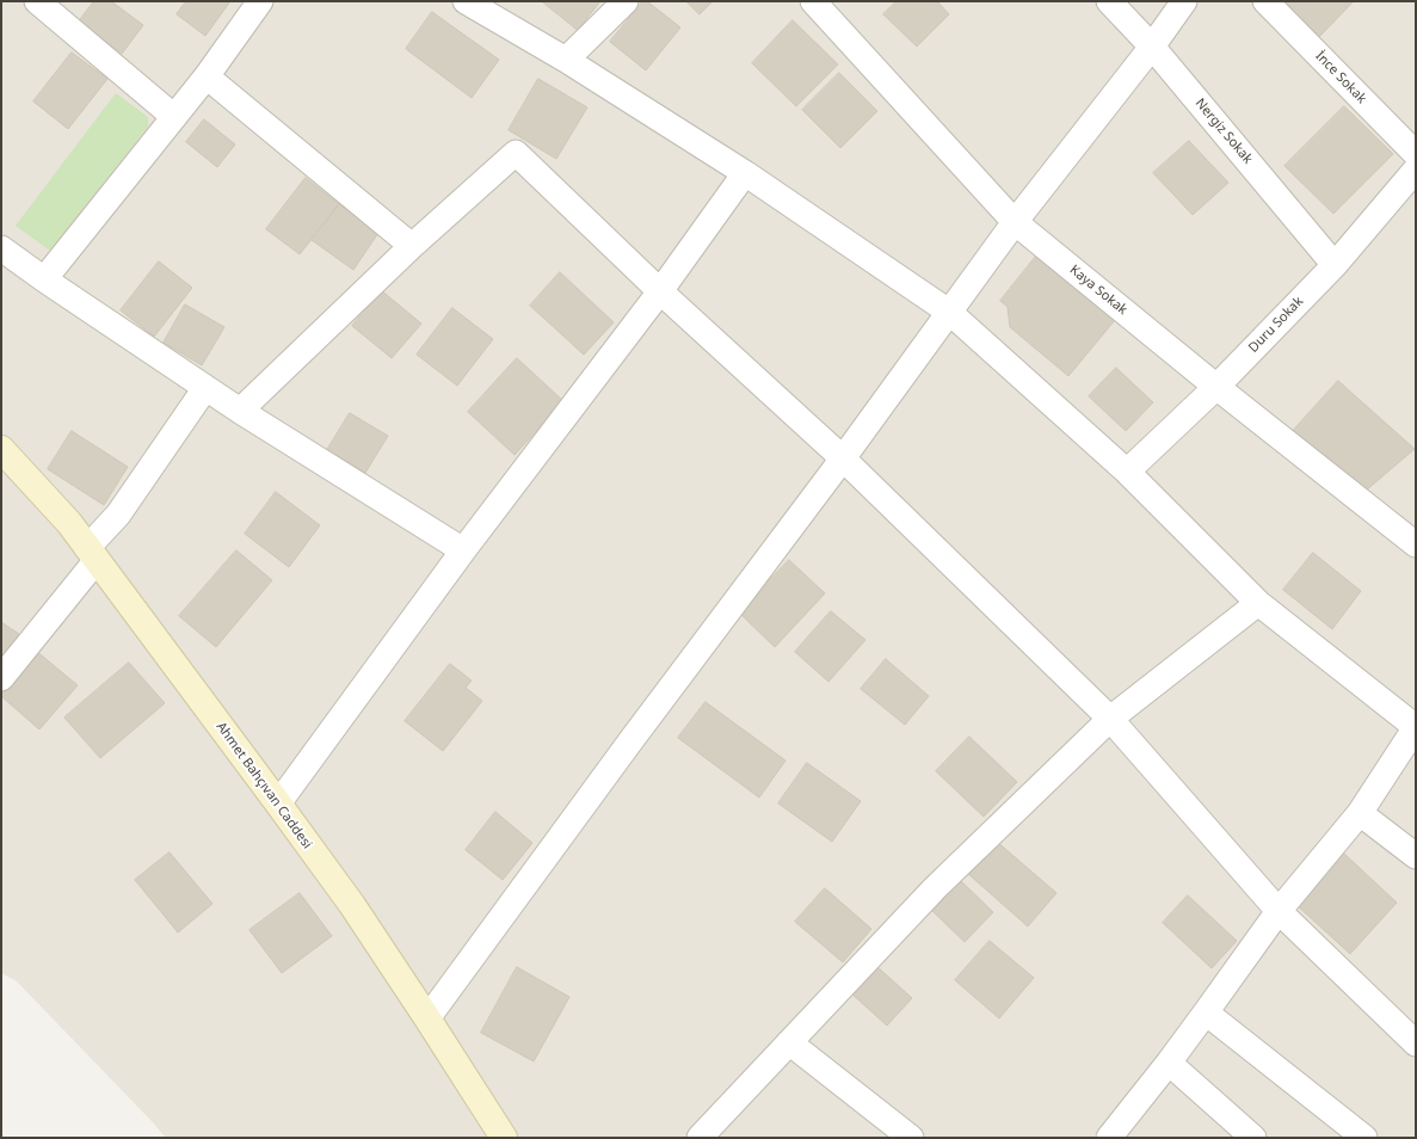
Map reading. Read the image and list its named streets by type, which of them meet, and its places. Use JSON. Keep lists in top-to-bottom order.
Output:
{
  "streets": {
    "main road": ["Ahmet Bahçıvan Caddesi"],
    "street": [
      "İnce Sokak",
      "Nergiz Sokak",
      "Kaya Sokak",
      "Duru Sokak"
    ]
  },
  "crossings": [
    ["Nergiz Sokak", "Duru Sokak"],
    ["Kaya Sokak", "Duru Sokak"]
  ]
}
